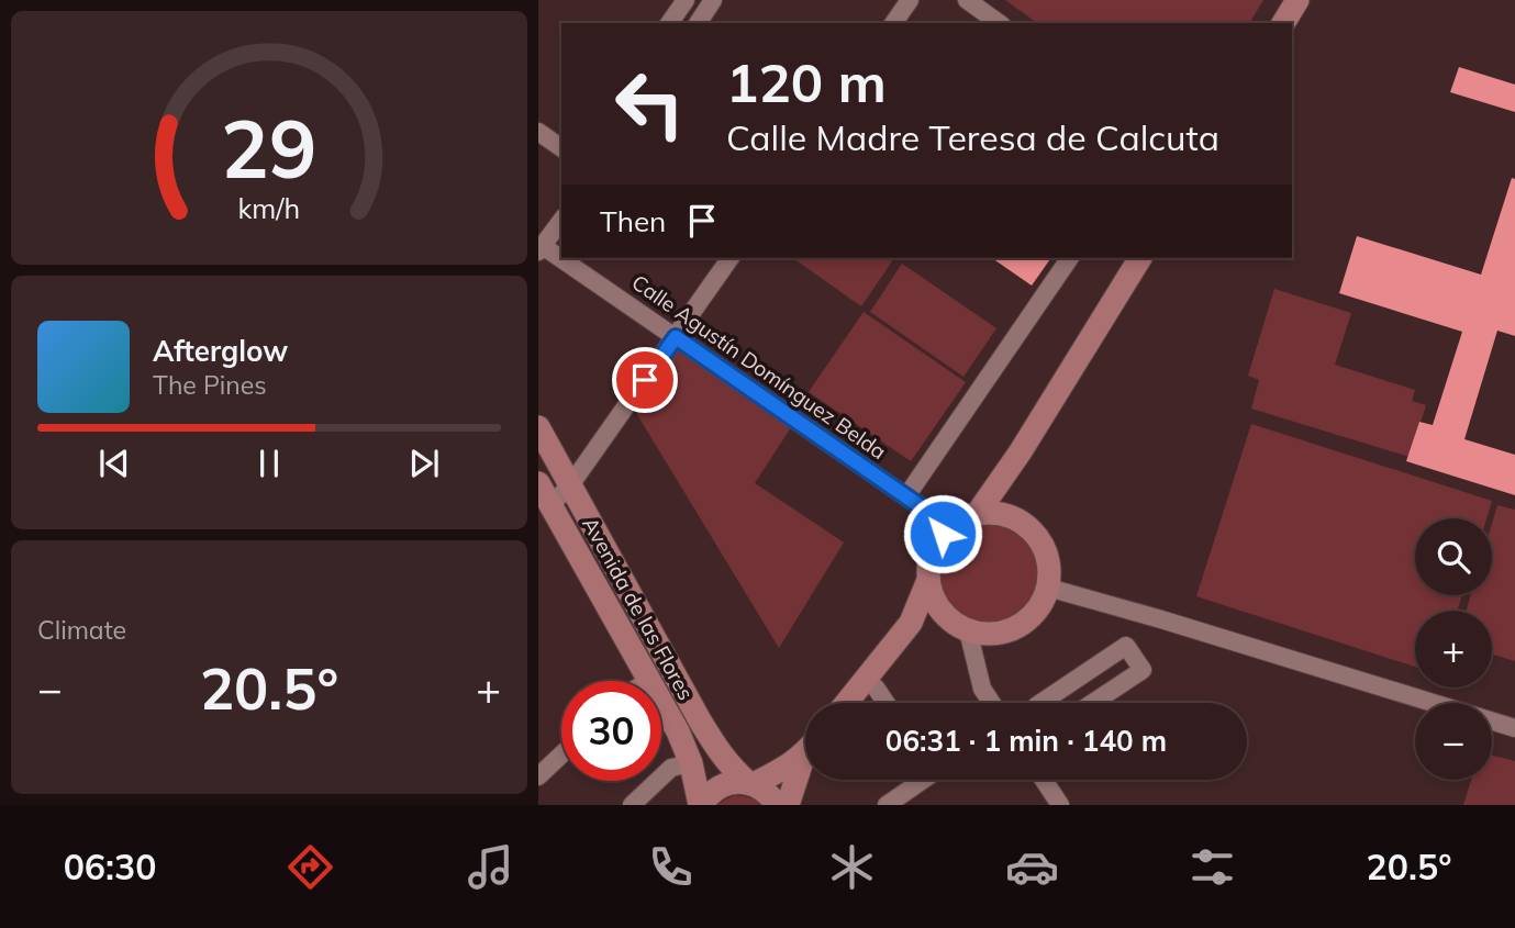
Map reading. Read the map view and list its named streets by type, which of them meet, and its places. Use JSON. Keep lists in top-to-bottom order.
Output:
{
  "streets": {
    "street": ["Calle Agustín Domínguez Belda", "Avenida de las Flores"]
  },
  "page": {
    "turn": ["120 m", "Calle Madre Teresa de Calcuta"],
    "then": "Then",
    "song": ["Afterglow", "The Pines"],
    "map_buttons": ["+", "−"],
    "tile": "Climate",
    "heat": ["−", "20.5°", "+"],
    "limit": "30",
    "trip": "06:31 · 1 min · 140 m",
    "tabs": ["06:30", "20.5°"],
    "gauge": ["29", "km/h"]
  }
}
